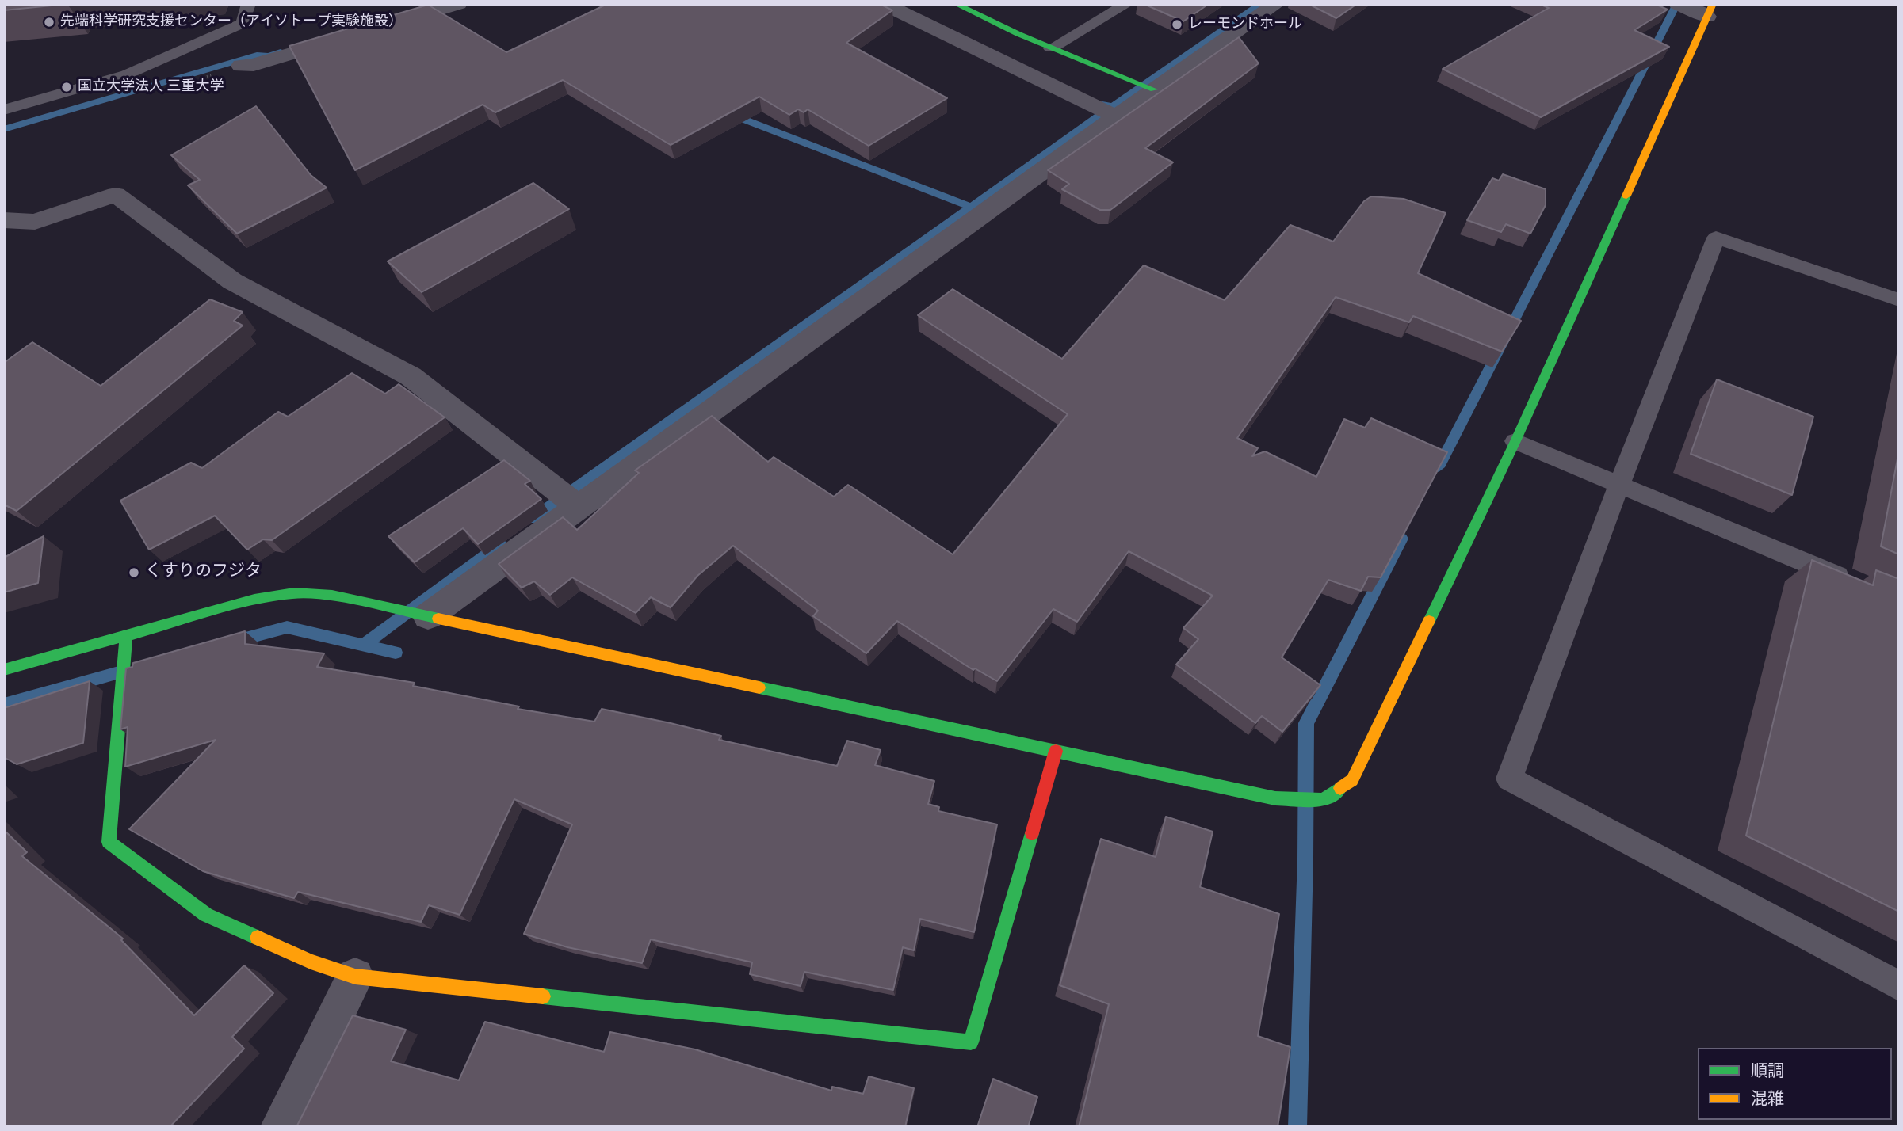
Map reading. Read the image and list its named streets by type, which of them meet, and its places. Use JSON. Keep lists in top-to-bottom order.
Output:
{
  "places": [
    "先端科学研究支援センター（アイソトープ実験施設）",
    "レーモンドホール",
    "国立大学法人 三重大学",
    "くすりのフジタ"
  ],
  "legend": ["順調", "混雑"]
}
